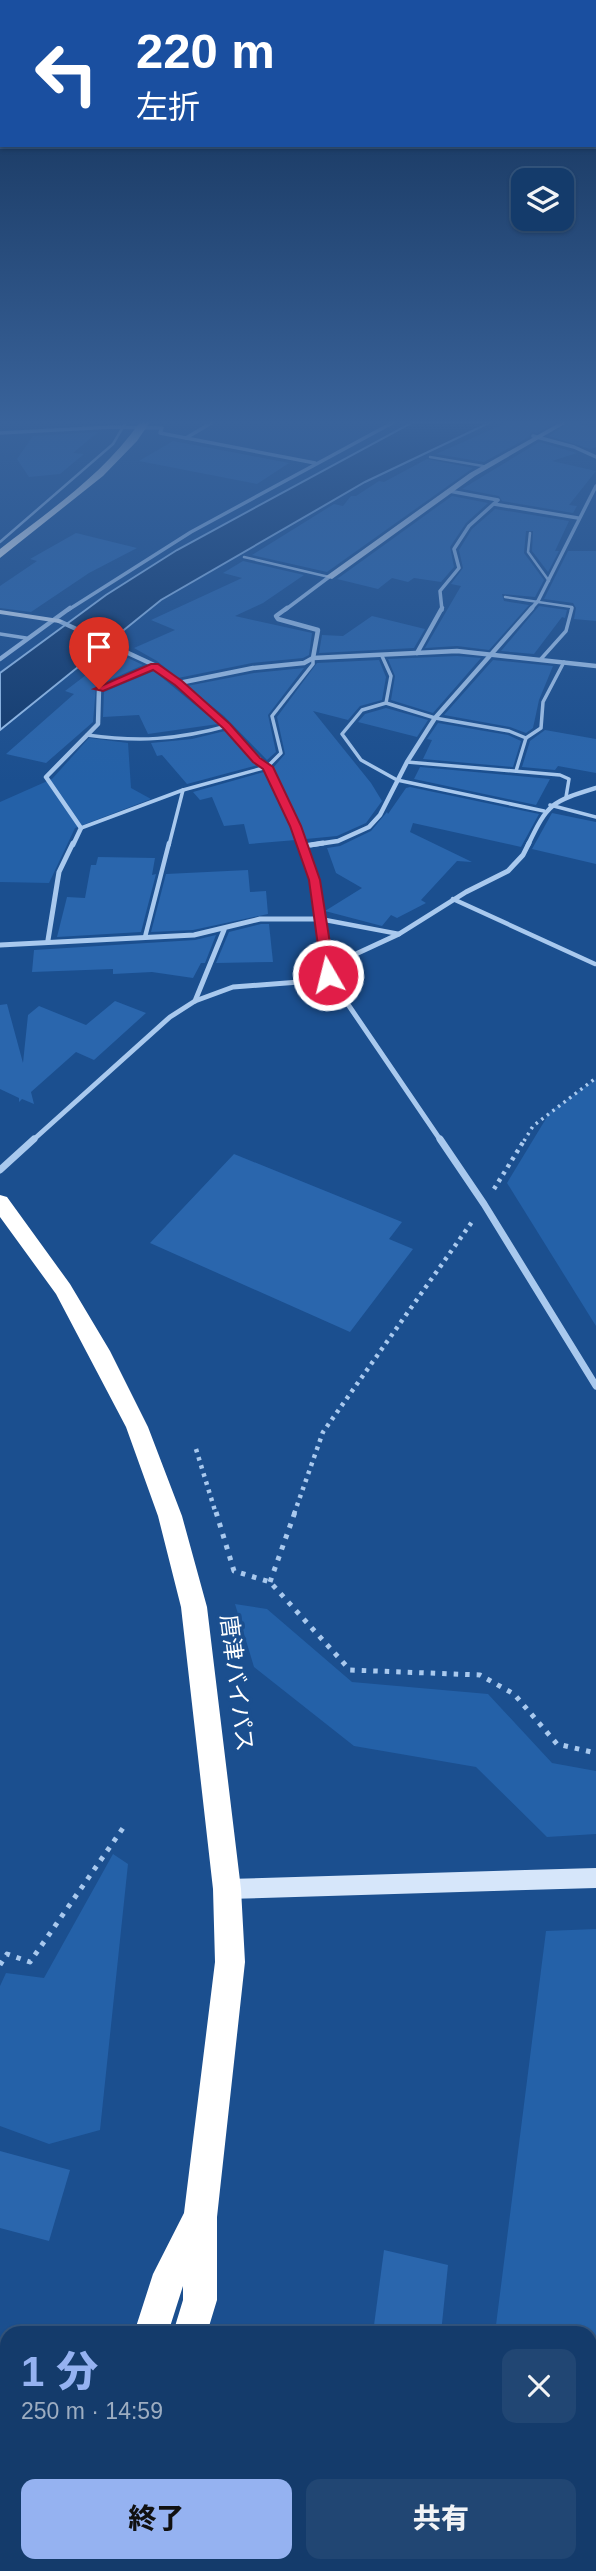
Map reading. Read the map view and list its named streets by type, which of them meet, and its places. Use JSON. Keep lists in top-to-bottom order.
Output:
{
  "streets": {
    "highway": ["唐津バイパス"]
  },
  "page": {
    "turn": ["220 m", "左折"],
    "heading": ["1 分", "250 m · 14:59"],
    "buttons": ["終了", "共有"]
  }
}
